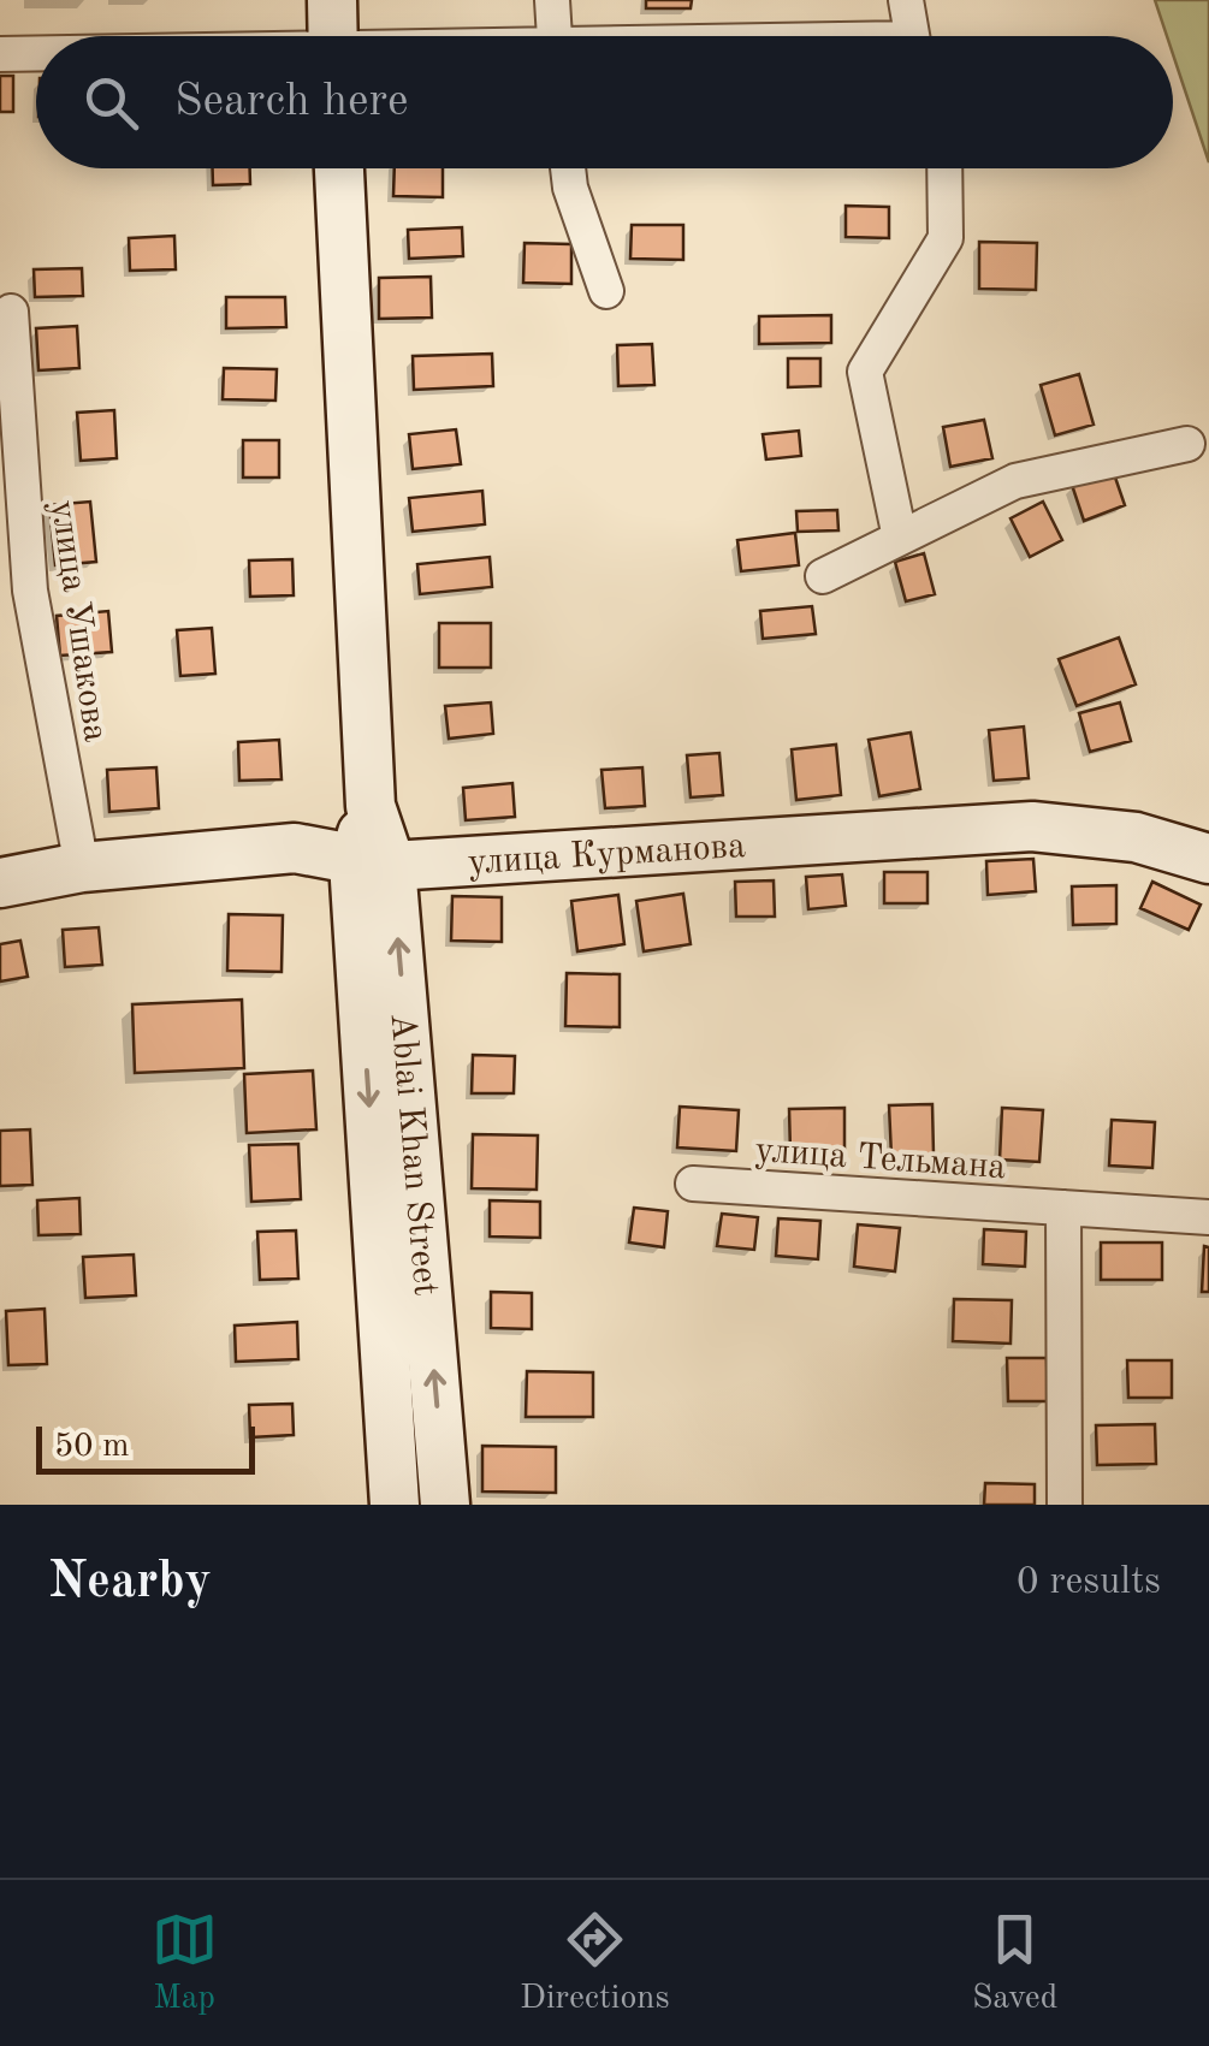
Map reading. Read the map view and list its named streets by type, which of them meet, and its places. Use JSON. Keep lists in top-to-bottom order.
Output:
{
  "streets": {
    "street": [
      "улица Ушакова",
      "улица Курманова",
      "Ablai Khan Street",
      "улица Тельмана"
    ]
  },
  "crossings": [
    ["улица Ушакова", "улица Курманова"],
    ["улица Курманова", "Ablai Khan Street"]
  ],
  "scale_bar": "50 m",
  "page": {
    "search": "Search here",
    "scale": "50 m",
    "heading": ["Nearby", "0 results"],
    "nav": ["Map", "Directions", "Saved"]
  }
}
